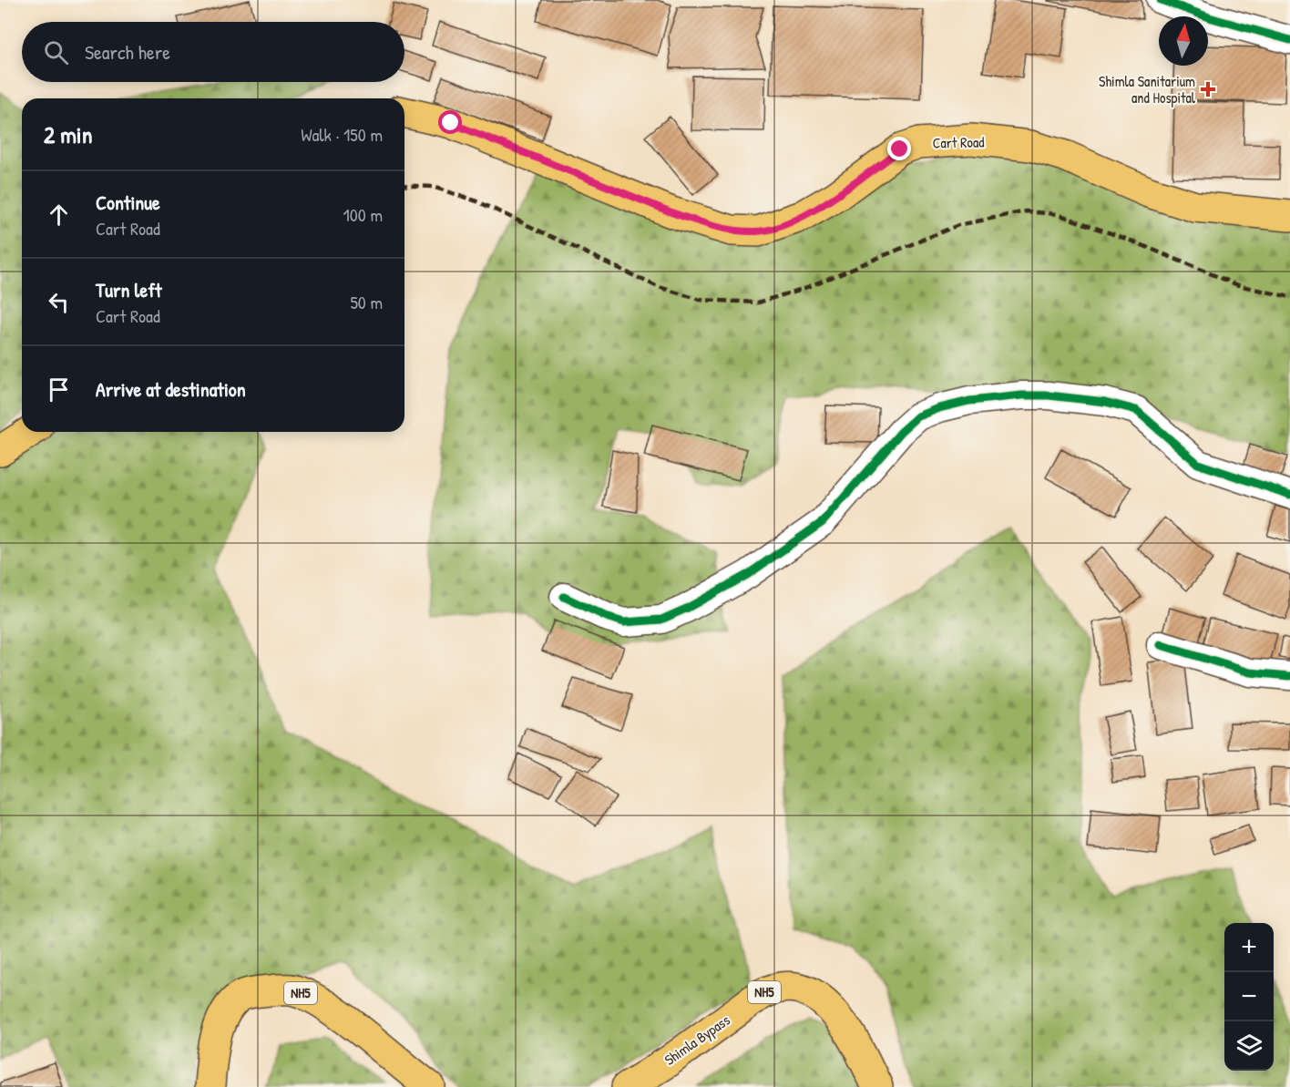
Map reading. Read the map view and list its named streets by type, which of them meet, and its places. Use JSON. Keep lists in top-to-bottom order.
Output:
{
  "streets": {
    "main road": ["Cart Road", "NH5", "Shimla Bypass"]
  },
  "places": {
    "health": ["Shimla Sanitarium and Hospital"]
  },
  "north": "top",
  "page": {
    "search": "Search here",
    "heading": ["2 min", "Walk · 150 m"],
    "list": [
      ["Continue", "Cart Road", "100 m"],
      ["Turn left", "Cart Road", "50 m"],
      "Arrive at destination"
    ],
    "map_buttons": ["+", "−"]
  }
}
